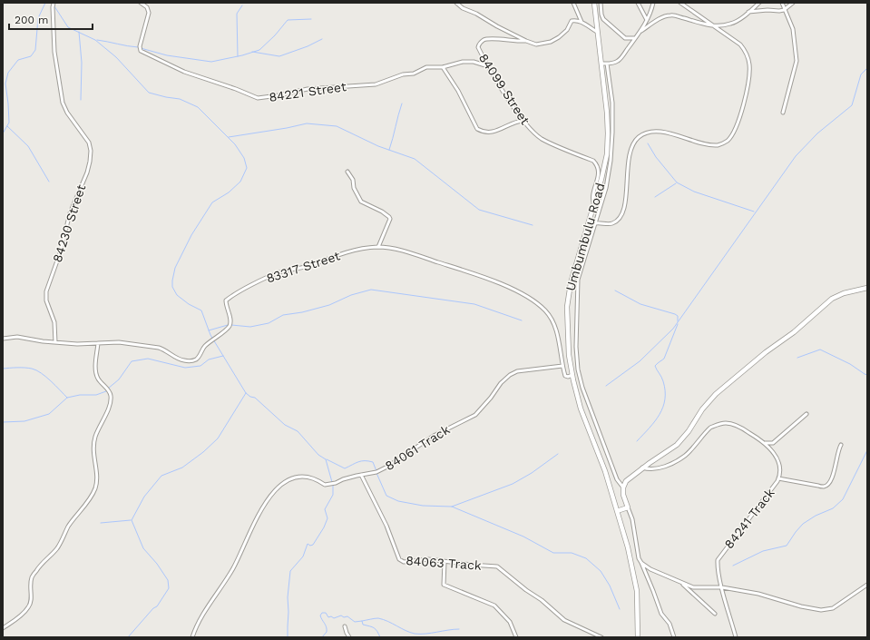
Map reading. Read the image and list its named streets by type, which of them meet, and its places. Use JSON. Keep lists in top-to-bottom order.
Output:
{
  "streets": {
    "main road": ["Umbumbulu Road"],
    "street": [
      "84099 Street",
      "84221 Street",
      "84230 Street",
      "83317 Street",
      "84061 Track",
      "84241 Track",
      "84063 Track"
    ]
  },
  "crossings": [
    ["84099 Street", "84221 Street"],
    ["84099 Street", "Umbumbulu Road"],
    ["84230 Street", "83317 Street"],
    ["83317 Street", "84061 Track"],
    ["84061 Track", "84063 Track"]
  ],
  "scale_bar": "200 m"
}
